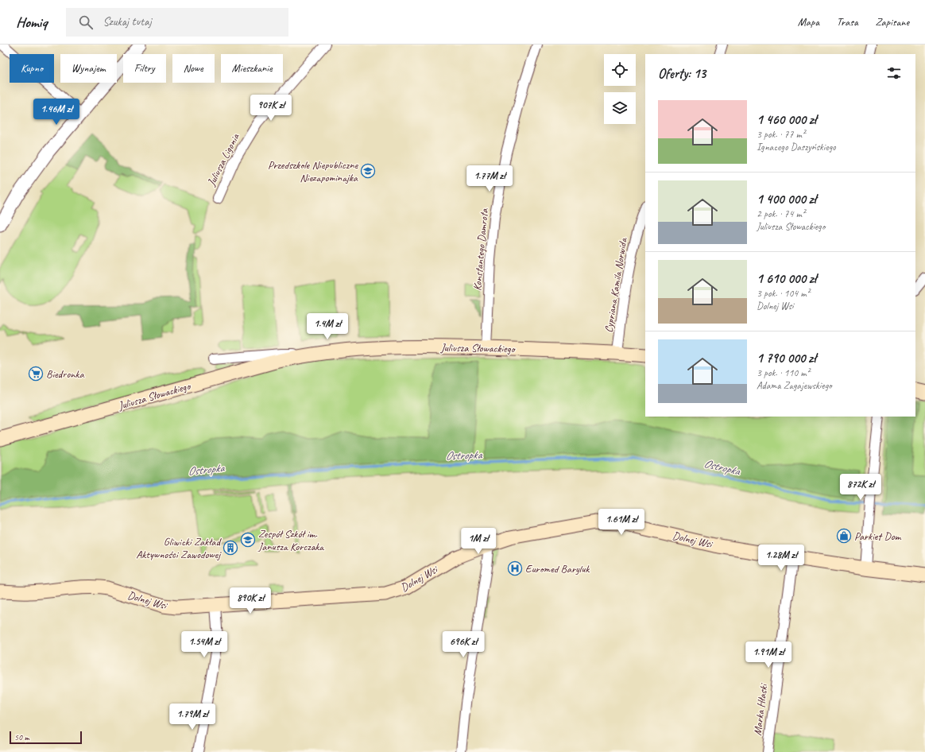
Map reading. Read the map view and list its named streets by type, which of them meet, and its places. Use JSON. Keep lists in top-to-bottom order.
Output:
{
  "streets": {
    "main road": ["Juliusza Słowackiego", "Dolnej Wsi"],
    "street": [
      "Juliusza Ligonia",
      "Konstantego Damrota",
      "Cypriana Kamila Norwida",
      "Marka Hłaski"
    ]
  },
  "crossings": [
    ["Konstantego Damrota", "Juliusza Słowackiego"],
    ["Cypriana Kamila Norwida", "Juliusza Słowackiego"],
    ["Dolnej Wsi", "Marka Hłaski"]
  ],
  "water": ["Ostropka"],
  "places": {
    "school or university": ["Przedszkole Niepubliczne Niezapominajka", "Zespół Szkół im. Janusza Korczaka"],
    "supermarket": ["Biedronka"],
    "shop": ["Parkiet Dom"],
    "building": ["Gliwicki Zakład Aktywności Zawodowej"],
    "hospital": ["Euromed Baryluk"]
  },
  "scale_bar": "50 m",
  "page": {
    "header": "Homiq",
    "search": "Szukaj tutaj",
    "nav": ["Mapa", "Trasa", "Zapisane"],
    "chip": [
      "Kupno",
      "Wynajem",
      "Filtry",
      "Nowe",
      "Mieszkanie"
    ],
    "heading": "Oferty: 13",
    "list": [
      {
        "name": "1 460 000 zł",
        "note": "3 pok. · 77 m² · Ignacego Daszyńskiego"
      },
      {
        "name": "1 400 000 zł",
        "note": "2 pok. · 74 m² · Juliusza Słowackiego"
      },
      {
        "name": "1 610 000 zł",
        "note": "3 pok. · 104 m² · Dolnej Wsi"
      },
      {
        "name": "1 790 000 zł",
        "note": "3 pok. · 110 m² · Adama Zagajewskiego"
      }
    ],
    "price": [
      "907K zł",
      "1.46M zł",
      "1.77M zł",
      "1.4M zł",
      "872K zł",
      "1.61M zł",
      "1M zł",
      "1.28M zł",
      "890K zł",
      "1.54M zł",
      "696K zł",
      "1.91M zł",
      "1.79M zł"
    ],
    "scale": "50 m"
  }
}
